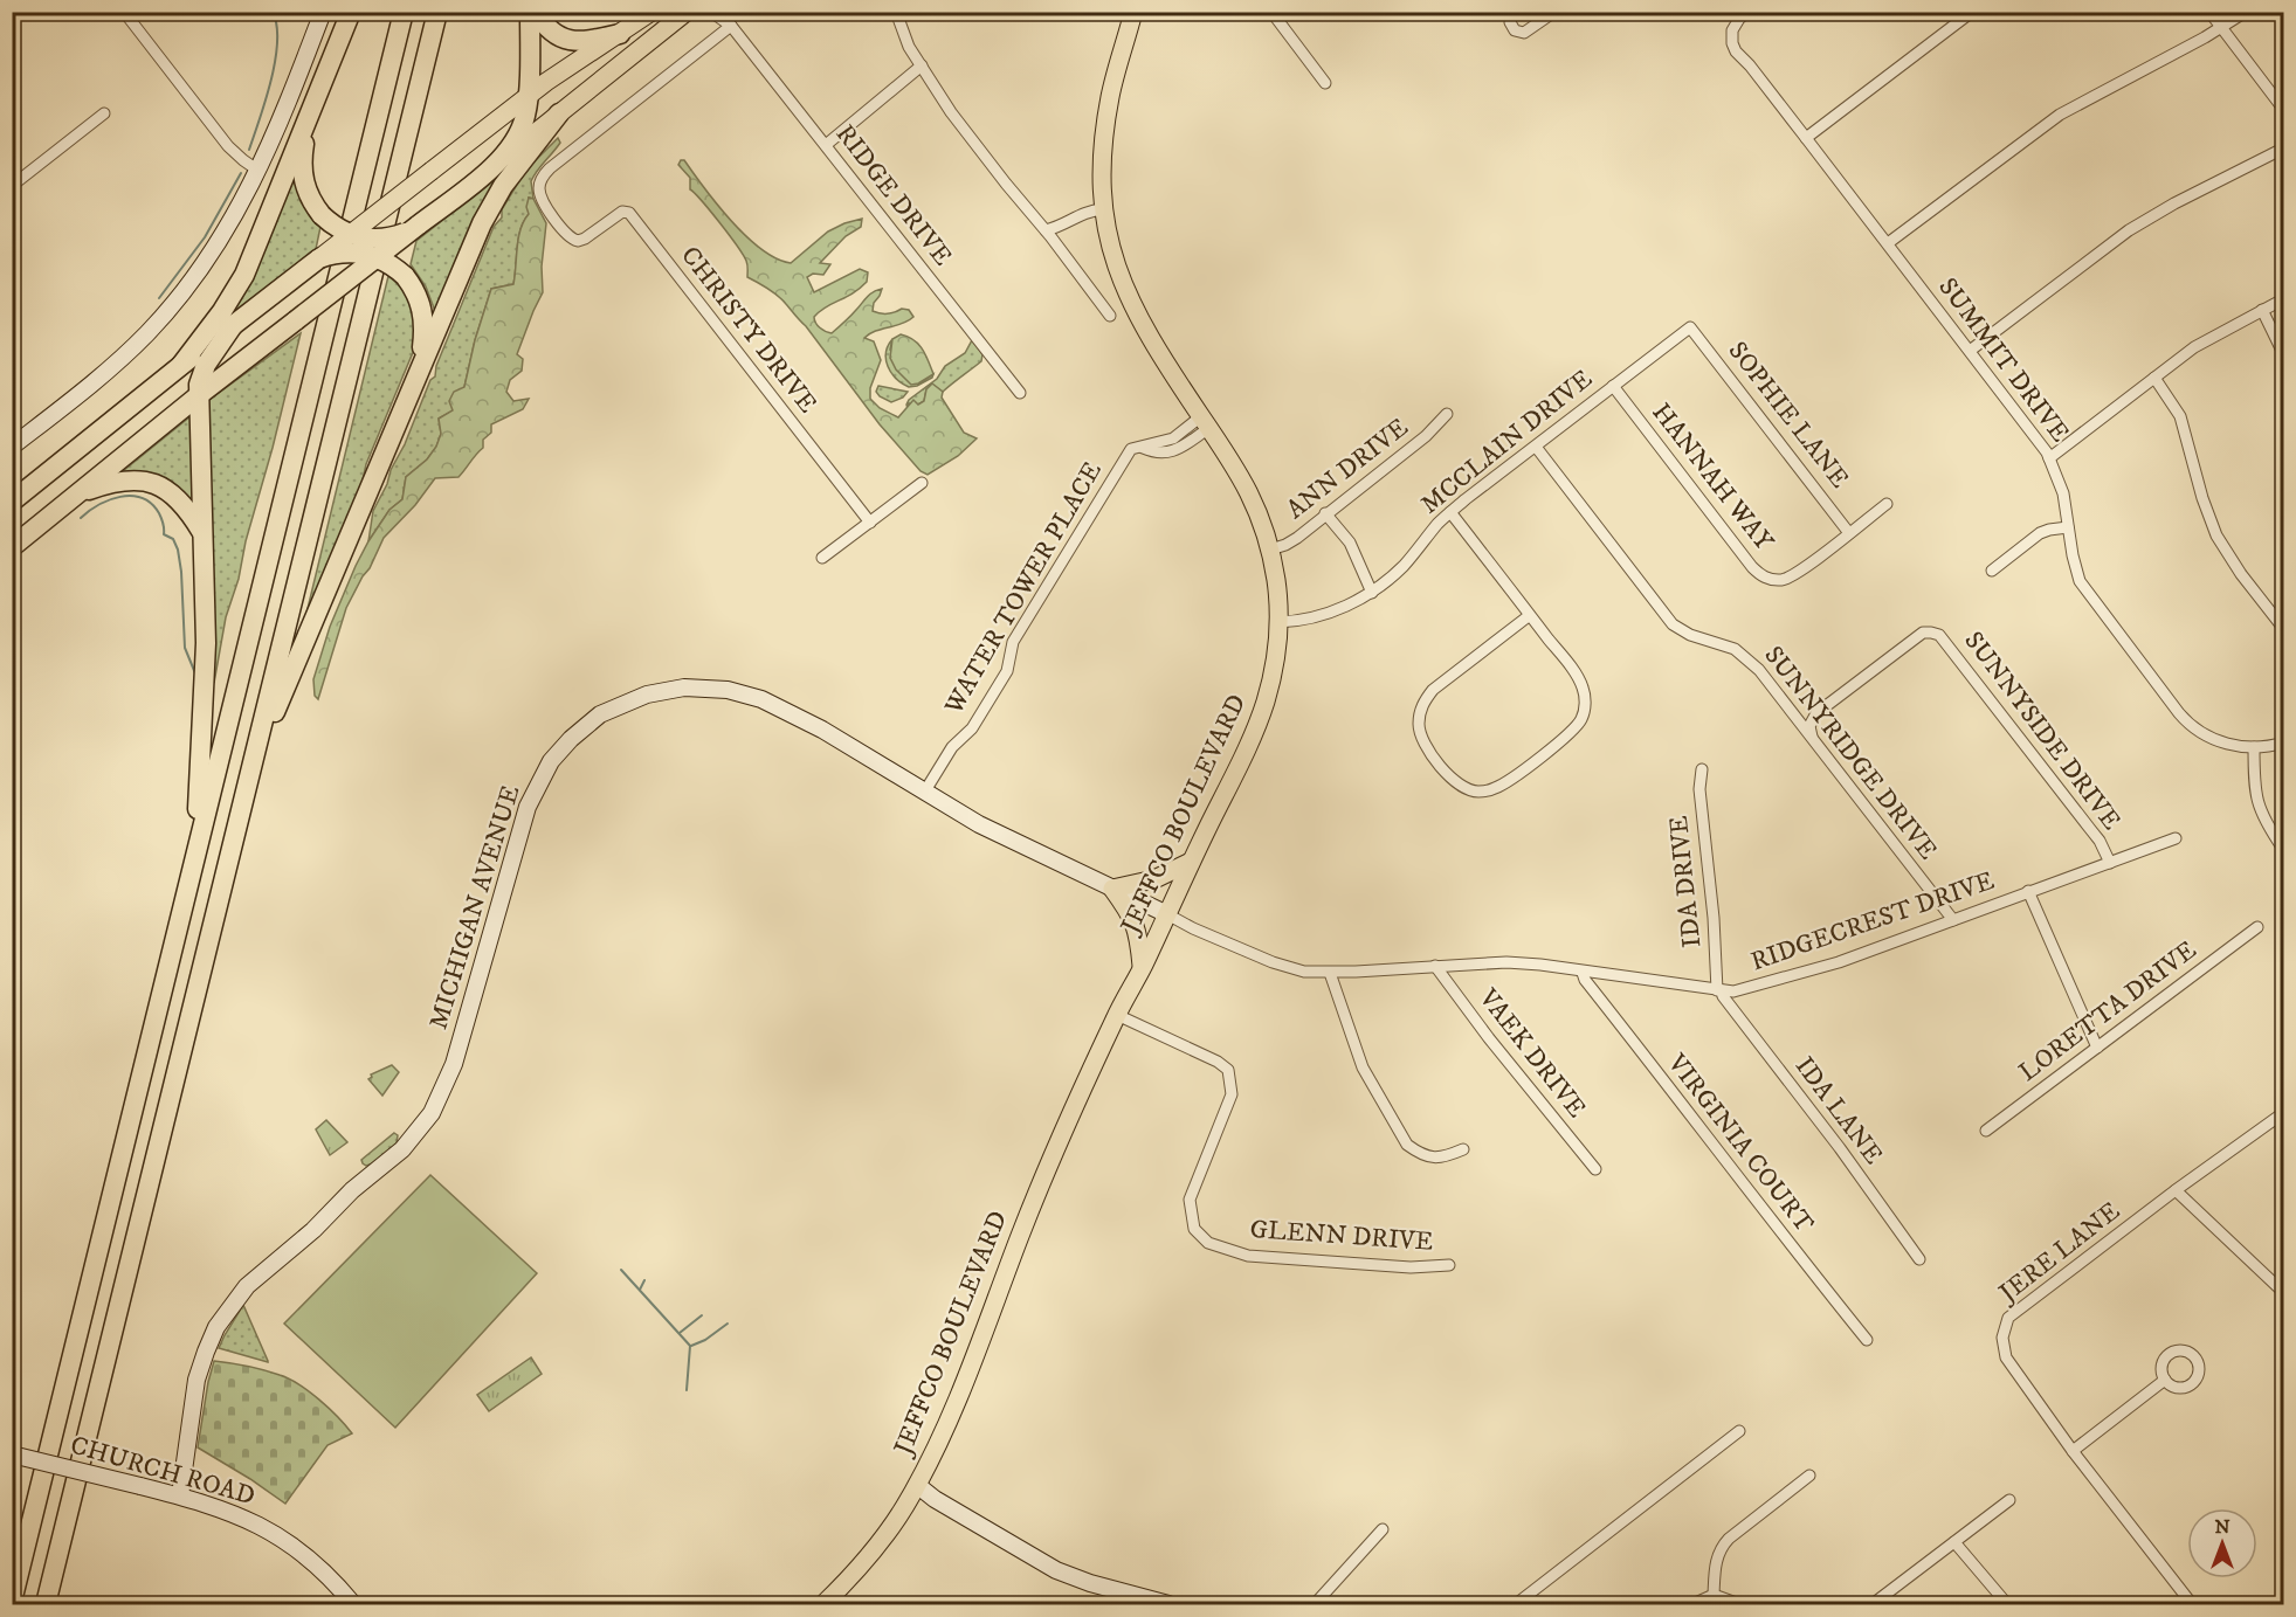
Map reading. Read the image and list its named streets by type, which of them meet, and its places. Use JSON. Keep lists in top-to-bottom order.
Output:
{
  "streets": {
    "main road": ["JEFFCO BOULEVARD"],
    "street": [
      "RIDGE DRIVE",
      "CHRISTY DRIVE",
      "SUMMIT DRIVE",
      "SOPHIE LANE",
      "MCCLAIN DRIVE",
      "ANN DRIVE",
      "HANNAH WAY",
      "WATER TOWER PLACE",
      "SUNNYSIDE DRIVE",
      "SUNNYRIDGE DRIVE",
      "IDA DRIVE",
      "MICHIGAN AVENUE",
      "RIDGECREST DRIVE",
      "LORETTA DRIVE",
      "VAEK DRIVE",
      "IDA LANE",
      "VIRGINIA COURT",
      "GLENN DRIVE",
      "JERE LANE",
      "CHURCH ROAD"
    ]
  },
  "crossings": [
    ["RIDGE DRIVE", "CHRISTY DRIVE"],
    ["SOPHIE LANE", "MCCLAIN DRIVE"],
    ["SOPHIE LANE", "HANNAH WAY"],
    ["MCCLAIN DRIVE", "HANNAH WAY"],
    ["MCCLAIN DRIVE", "SUNNYRIDGE DRIVE"],
    ["MCCLAIN DRIVE", "JEFFCO BOULEVARD"],
    ["ANN DRIVE", "JEFFCO BOULEVARD"],
    ["WATER TOWER PLACE", "JEFFCO BOULEVARD"],
    ["WATER TOWER PLACE", "MICHIGAN AVENUE"],
    ["SUNNYSIDE DRIVE", "SUNNYRIDGE DRIVE"],
    ["SUNNYSIDE DRIVE", "RIDGECREST DRIVE"],
    ["SUNNYRIDGE DRIVE", "RIDGECREST DRIVE"],
    ["JEFFCO BOULEVARD", "MICHIGAN AVENUE"],
    ["JEFFCO BOULEVARD", "RIDGECREST DRIVE"],
    ["JEFFCO BOULEVARD", "GLENN DRIVE"],
    ["IDA DRIVE", "RIDGECREST DRIVE"],
    ["IDA DRIVE", "IDA LANE"],
    ["MICHIGAN AVENUE", "RIDGECREST DRIVE"],
    ["MICHIGAN AVENUE", "CHURCH ROAD"],
    ["RIDGECREST DRIVE", "VAEK DRIVE"],
    ["RIDGECREST DRIVE", "IDA LANE"],
    ["RIDGECREST DRIVE", "VIRGINIA COURT"]
  ],
  "north": "top"
}
